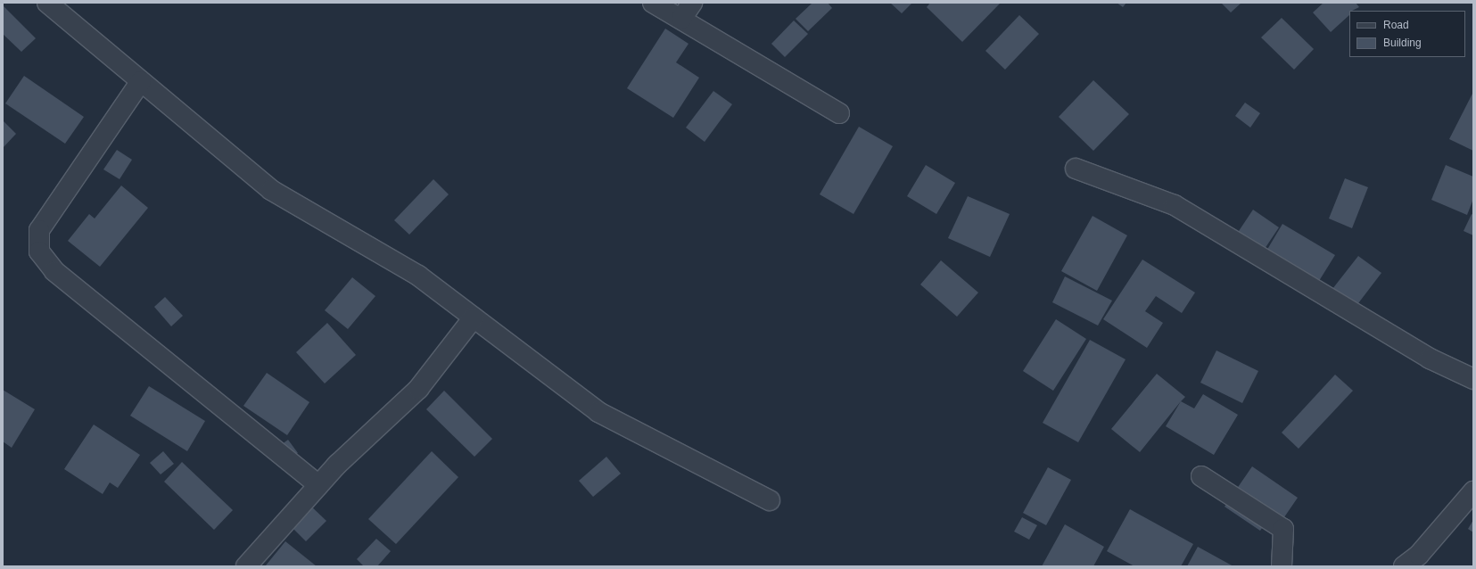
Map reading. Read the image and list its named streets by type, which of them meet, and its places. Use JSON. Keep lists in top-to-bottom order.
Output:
{
  "legend": ["Road", "Building"]
}
